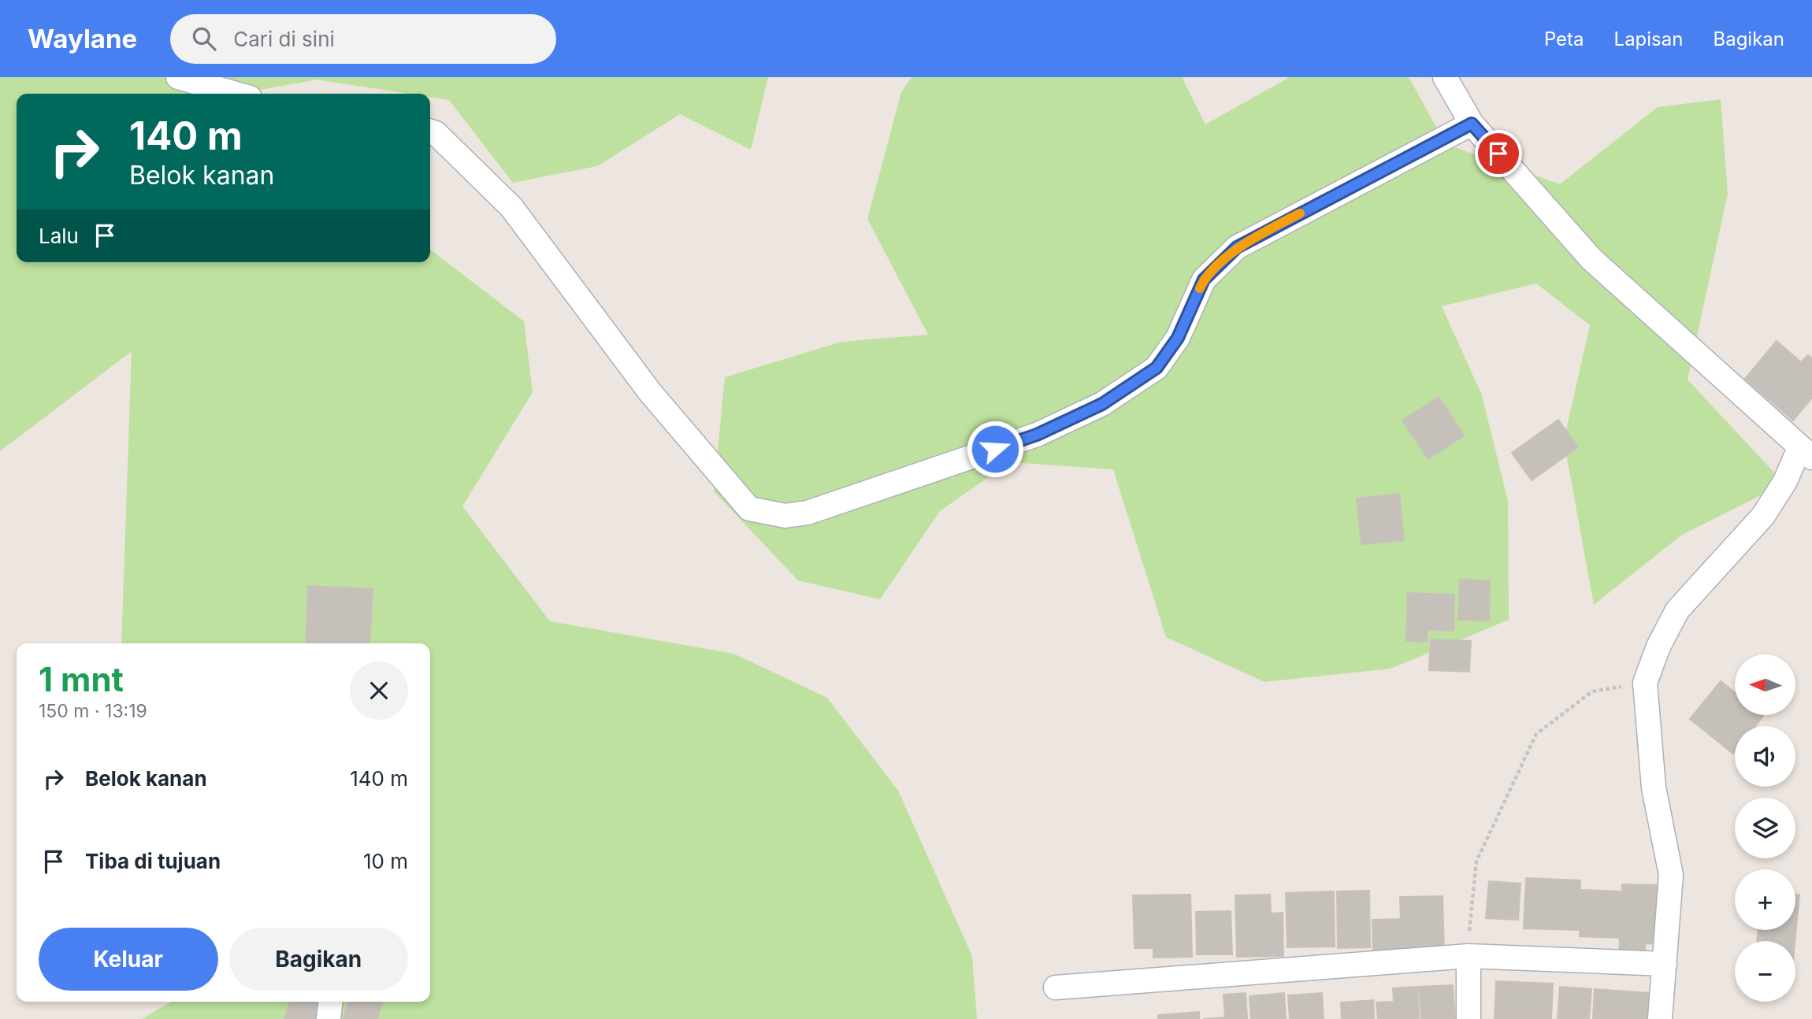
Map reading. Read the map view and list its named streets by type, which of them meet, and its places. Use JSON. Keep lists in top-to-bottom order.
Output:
{
  "north": "left",
  "page": {
    "header": "Waylane",
    "search": "Cari di sini",
    "nav": ["Peta", "Lapisan", "Bagikan"],
    "turn": ["140 m", "Belok kanan"],
    "then": "Lalu",
    "heading": ["1 mnt", "150 m · 13:19"],
    "map_buttons": ["+", "−"],
    "list": [
      {
        "name": "Belok kanan",
        "value": "140 m"
      },
      {
        "name": "Tiba di tujuan",
        "value": "10 m"
      }
    ],
    "buttons": ["Keluar", "Bagikan"]
  }
}
